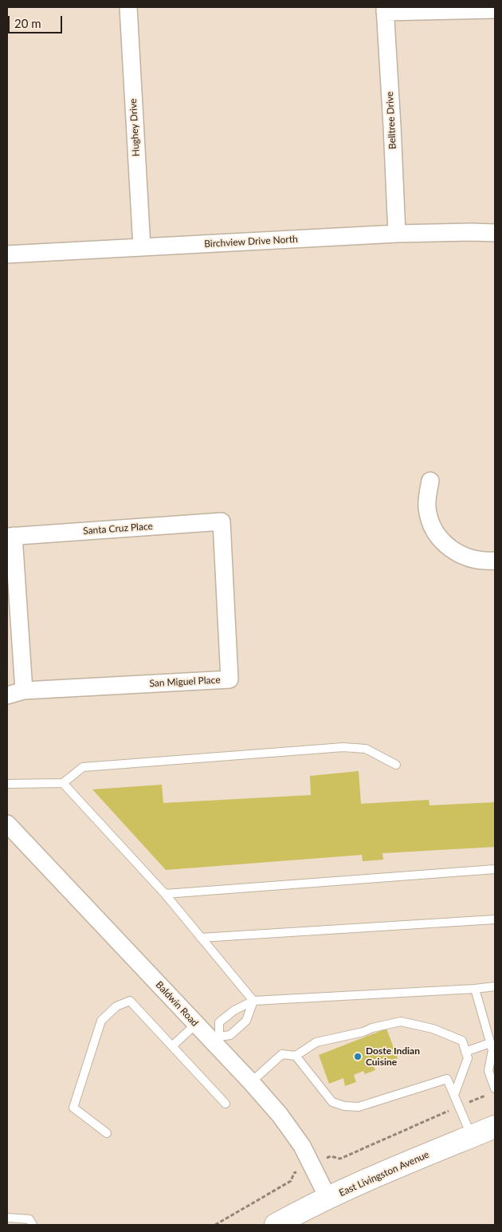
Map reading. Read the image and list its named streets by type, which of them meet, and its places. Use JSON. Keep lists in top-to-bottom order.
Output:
{
  "streets": {
    "main road": ["East Livingston Avenue"],
    "street": [
      "Belltree Drive",
      "Hughey Drive",
      "Birchview Drive North",
      "Santa Cruz Place",
      "San Miguel Place",
      "Baldwin Road"
    ]
  },
  "crossings": [
    ["Belltree Drive", "Birchview Drive North"],
    ["Hughey Drive", "Birchview Drive North"],
    ["Santa Cruz Place", "San Miguel Place"],
    ["Baldwin Road", "East Livingston Avenue"]
  ],
  "places": ["Doste Indian Cuisine"],
  "scale_bar": "20 m"
}
